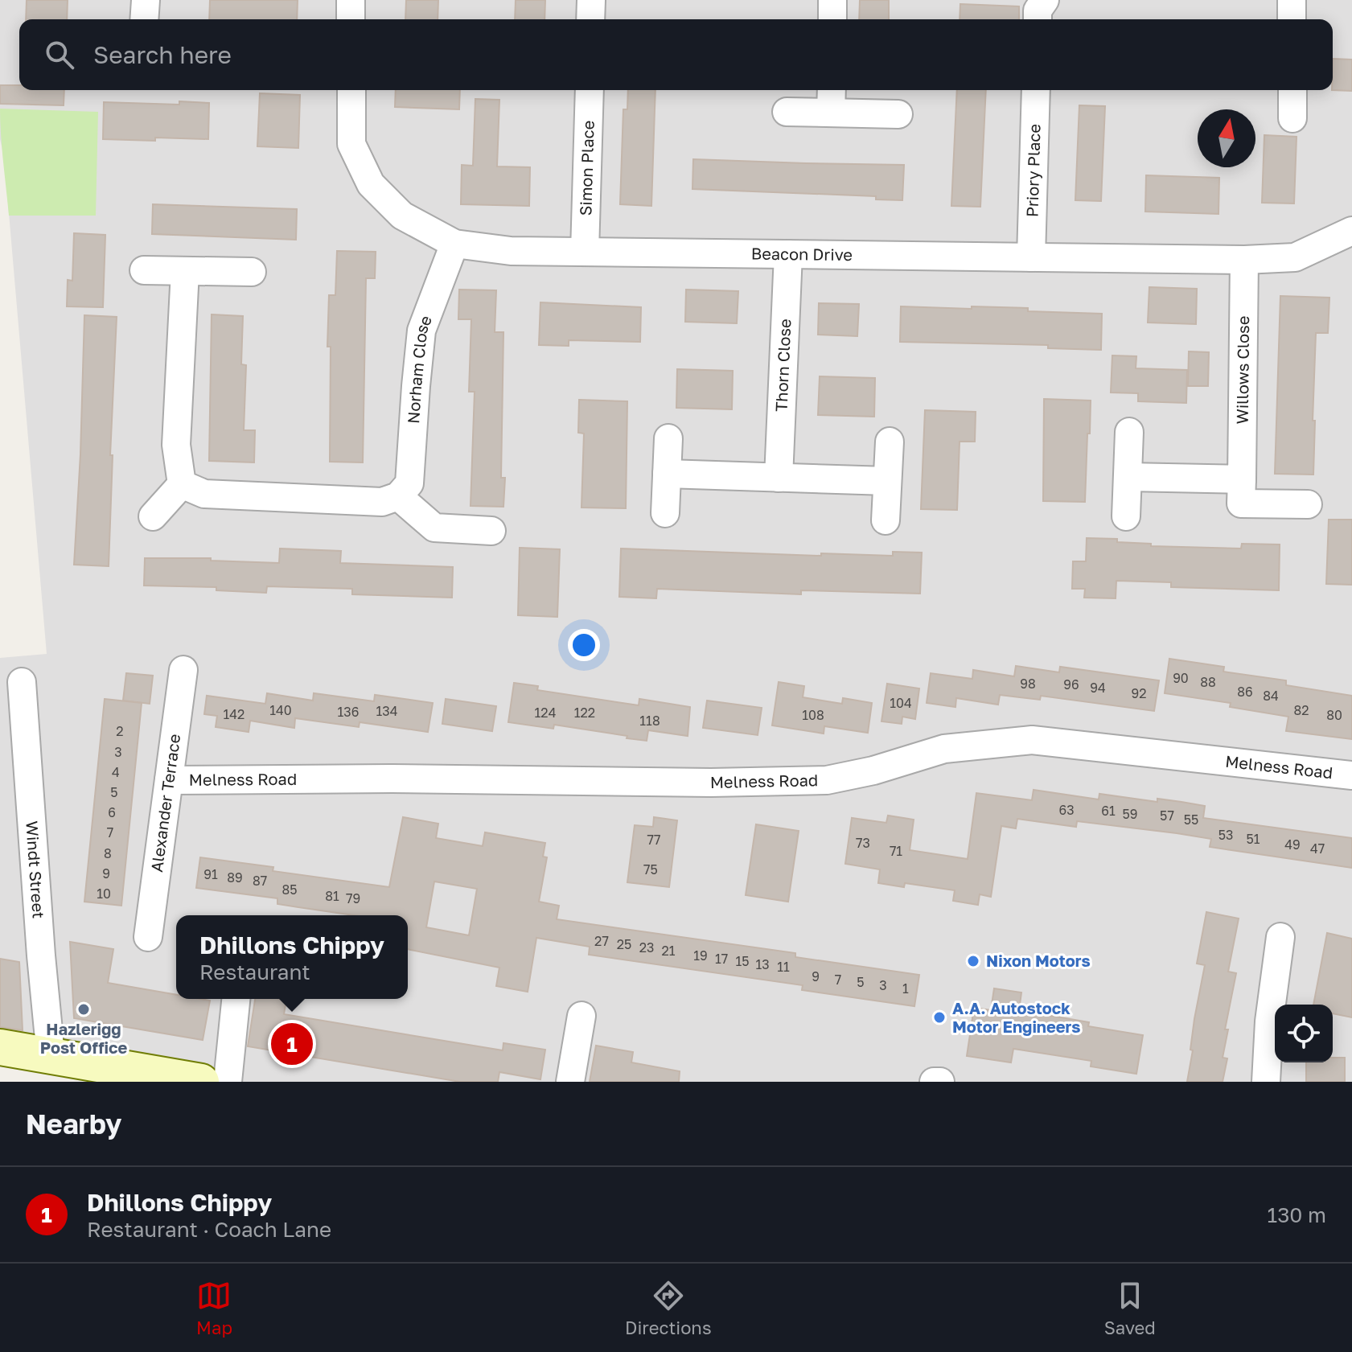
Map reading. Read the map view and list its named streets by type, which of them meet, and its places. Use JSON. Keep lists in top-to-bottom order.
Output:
{
  "streets": {
    "street": [
      "Simon Place",
      "Priory Place",
      "Beacon Drive",
      "Thorn Close",
      "Willows Close",
      "Norham Close",
      "Melness Road",
      "Alexander Terrace",
      "Windt Street"
    ]
  },
  "crossings": [
    ["Simon Place", "Beacon Drive"],
    ["Priory Place", "Beacon Drive"],
    ["Beacon Drive", "Thorn Close"],
    ["Beacon Drive", "Willows Close"],
    ["Beacon Drive", "Norham Close"],
    ["Melness Road", "Alexander Terrace"]
  ],
  "places": ["Nixon Motors", "Hazlerigg Post Office", "A.A. Autostock Motor Engineers"],
  "house_numbers": [
    "90",
    "88",
    "98",
    "96",
    "94",
    "86",
    "92",
    "84",
    "104",
    "140",
    "82",
    "134",
    "136",
    "124",
    "122",
    "142",
    "108",
    "80",
    "118",
    "2",
    "3",
    "4",
    "5",
    "63",
    "61",
    "6",
    "59",
    "57",
    "55",
    "7",
    "53",
    "51",
    "77",
    "73",
    "49",
    "47",
    "71",
    "8",
    "75",
    "9",
    "91",
    "89",
    "87",
    "85",
    "10",
    "81",
    "79",
    "27",
    "25",
    "23",
    "21",
    "19",
    "17",
    "15",
    "13",
    "11",
    "9",
    "7",
    "5",
    "3",
    "1"
  ],
  "north": "top",
  "page": {
    "search": "Search here",
    "popup": ["Dhillons Chippy", "Restaurant"],
    "pins": "1",
    "heading": "Nearby",
    "list": [
      {
        "mark": "1",
        "name": "Dhillons Chippy",
        "note": "Restaurant · Coach Lane",
        "value": "130 m"
      }
    ],
    "nav": ["Map", "Directions", "Saved"]
  }
}
